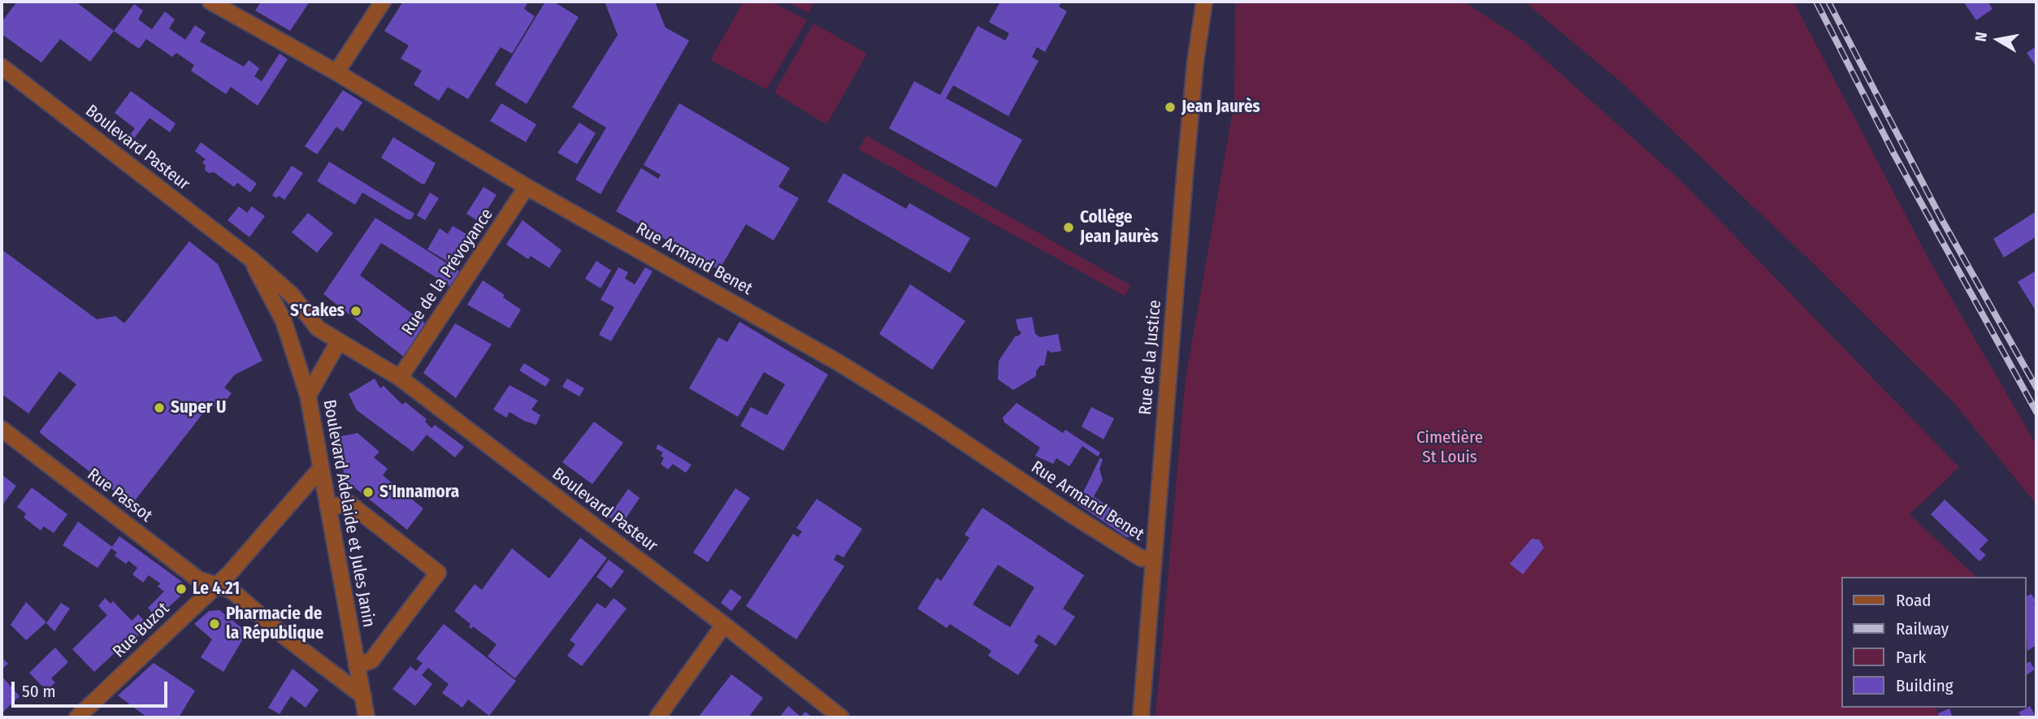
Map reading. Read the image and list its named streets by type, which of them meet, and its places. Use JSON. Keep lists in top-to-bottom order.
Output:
{
  "streets": {
    "street": [
      "Boulevard Pasteur",
      "Rue Armand Benet",
      "Rue de la Prévoyance",
      "Rue de la Justice",
      "Rue Passot",
      "Boulevard Adelaide et Jules Janin",
      "Rue Buzot"
    ]
  },
  "crossings": [
    ["Boulevard Pasteur", "Rue de la Prévoyance"],
    ["Boulevard Pasteur", "Boulevard Adelaide et Jules Janin"],
    ["Rue Armand Benet", "Rue de la Prévoyance"],
    ["Rue Armand Benet", "Rue de la Justice"],
    ["Rue Passot", "Boulevard Adelaide et Jules Janin"],
    ["Rue Passot", "Rue Buzot"],
    ["Boulevard Adelaide et Jules Janin", "Rue Buzot"]
  ],
  "parks": ["Cimetière St Louis"],
  "places": [
    "Jean Jaurès",
    "Collège Jean Jaurès",
    "S'Cakes",
    "Super U",
    "S'Innamora",
    "Le 4.21",
    "Pharmacie de la République"
  ],
  "legend": [
    "Road",
    "Railway",
    "Park",
    "Building"
  ],
  "scale_bar": "50 m",
  "north": "left"
}
